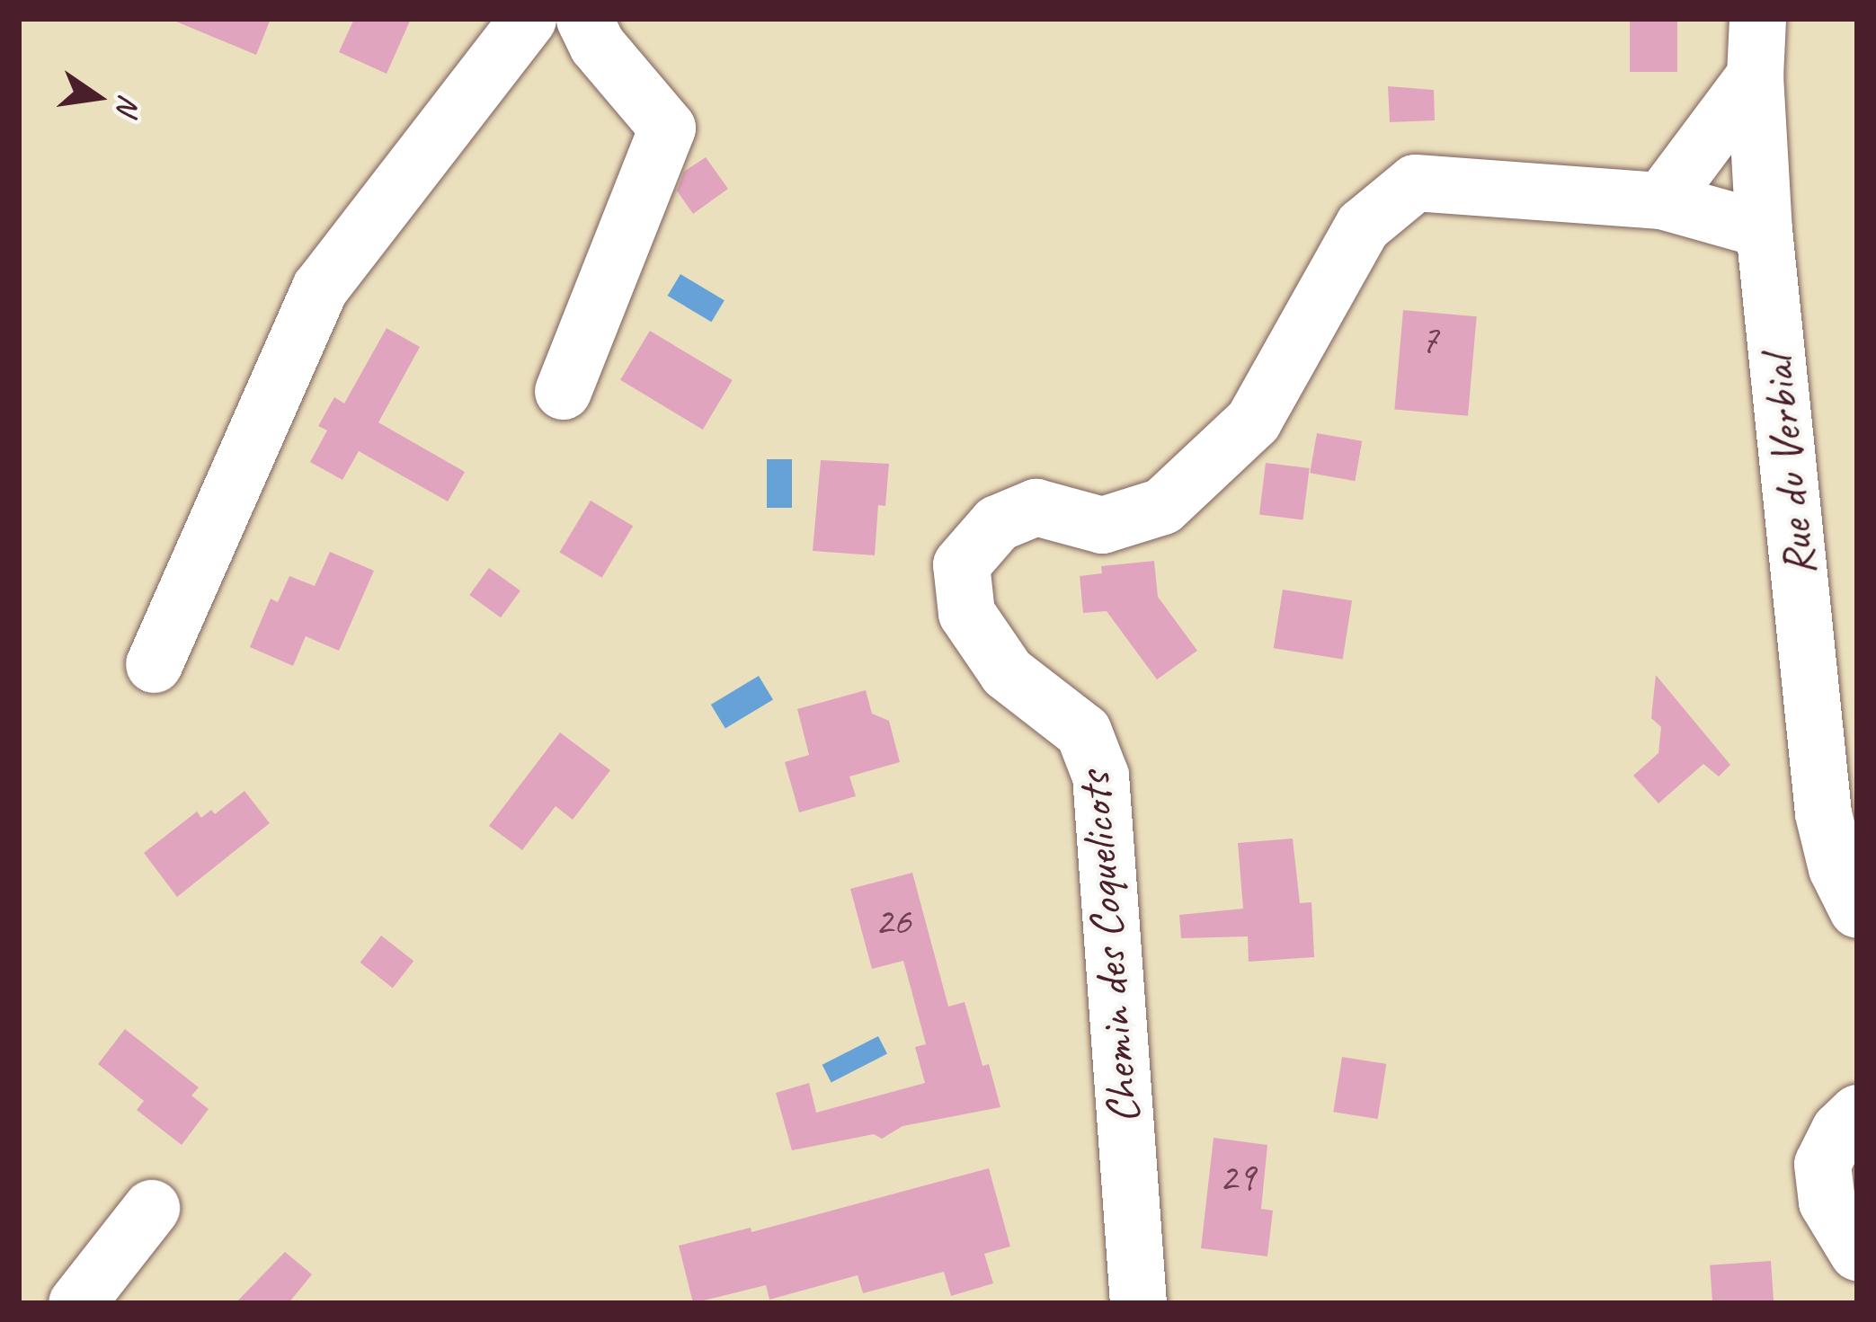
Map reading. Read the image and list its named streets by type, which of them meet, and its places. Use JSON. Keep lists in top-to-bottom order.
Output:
{
  "streets": {
    "street": ["Rue du Verbial", "Chemin des Coquelicots"]
  },
  "crossings": [
    ["Rue du Verbial", "Chemin des Coquelicots"]
  ],
  "house_numbers": ["7", "26", "29"],
  "north": "right"
}
